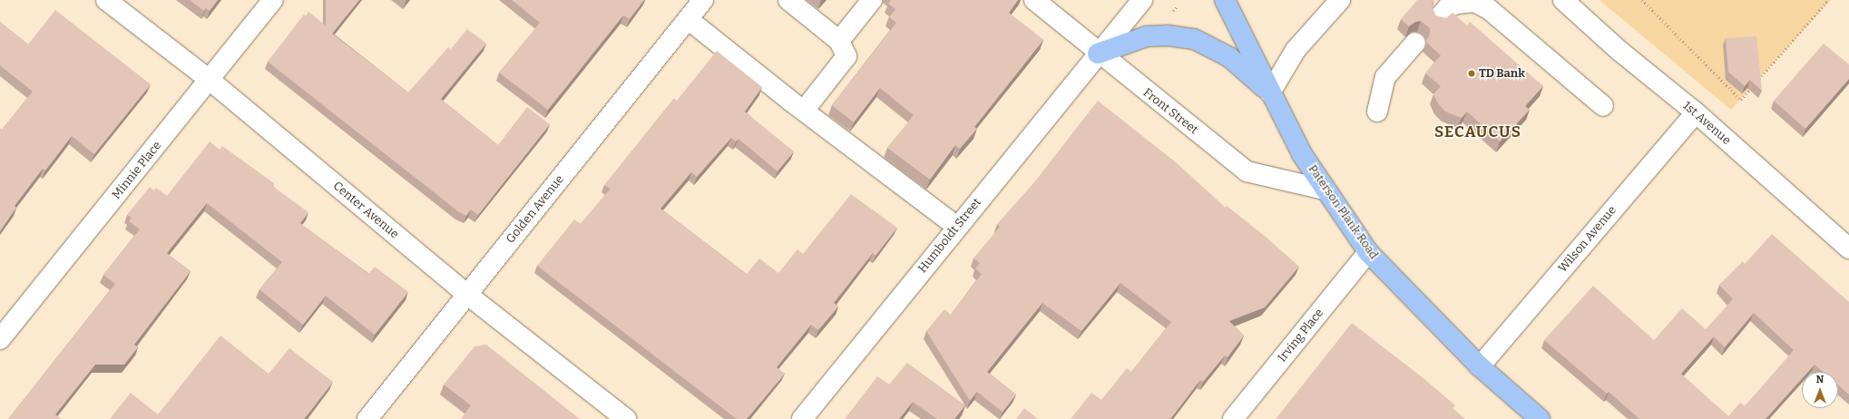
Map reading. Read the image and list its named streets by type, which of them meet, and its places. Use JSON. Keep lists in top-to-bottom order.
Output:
{
  "streets": {
    "main road": ["Paterson Plank Road"],
    "street": [
      "Front Street",
      "1st Avenue",
      "Minnie Place",
      "Golden Avenue",
      "Center Avenue",
      "Humboldt Street",
      "Wilson Avenue",
      "Irving Place"
    ]
  },
  "crossings": [
    ["Front Street", "Paterson Plank Road"],
    ["Front Street", "Humboldt Street"],
    ["1st Avenue", "Wilson Avenue"],
    ["Minnie Place", "Center Avenue"],
    ["Golden Avenue", "Center Avenue"],
    ["Paterson Plank Road", "Wilson Avenue"],
    ["Paterson Plank Road", "Irving Place"]
  ],
  "districts": ["SECAUCUS"],
  "places": ["TD Bank"],
  "north": "top"
}
